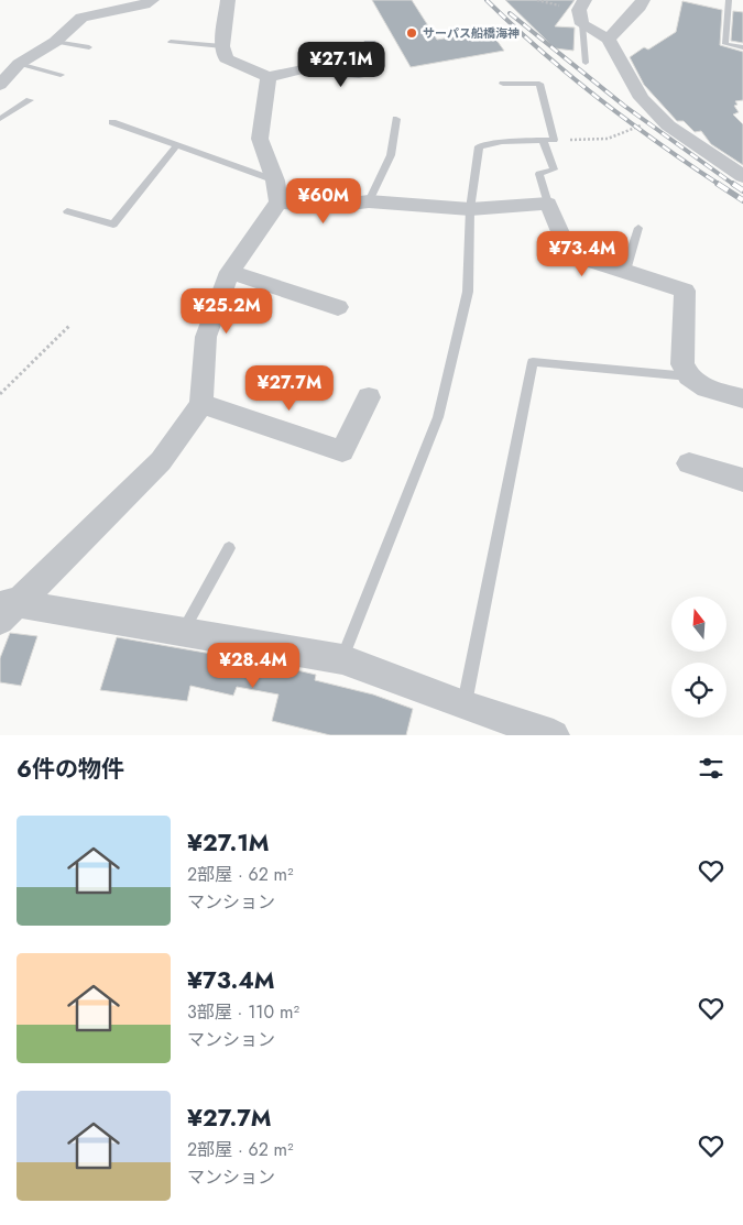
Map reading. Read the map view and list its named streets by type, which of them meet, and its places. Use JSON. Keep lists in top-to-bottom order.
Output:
{
  "places": ["サーパス船橋海神"],
  "north": "top",
  "page": {
    "price": [
      "¥27.1M",
      "¥60M",
      "¥73.4M",
      "¥25.2M",
      "¥27.7M",
      "¥28.4M"
    ],
    "heading": "6件の物件",
    "list": [
      {
        "name": "¥27.1M",
        "note": "2部屋 · 62 m² · マンション"
      },
      {
        "name": "¥73.4M",
        "note": "3部屋 · 110 m² · マンション"
      },
      {
        "name": "¥27.7M",
        "note": "2部屋 · 62 m² · マンション"
      }
    ]
  }
}
